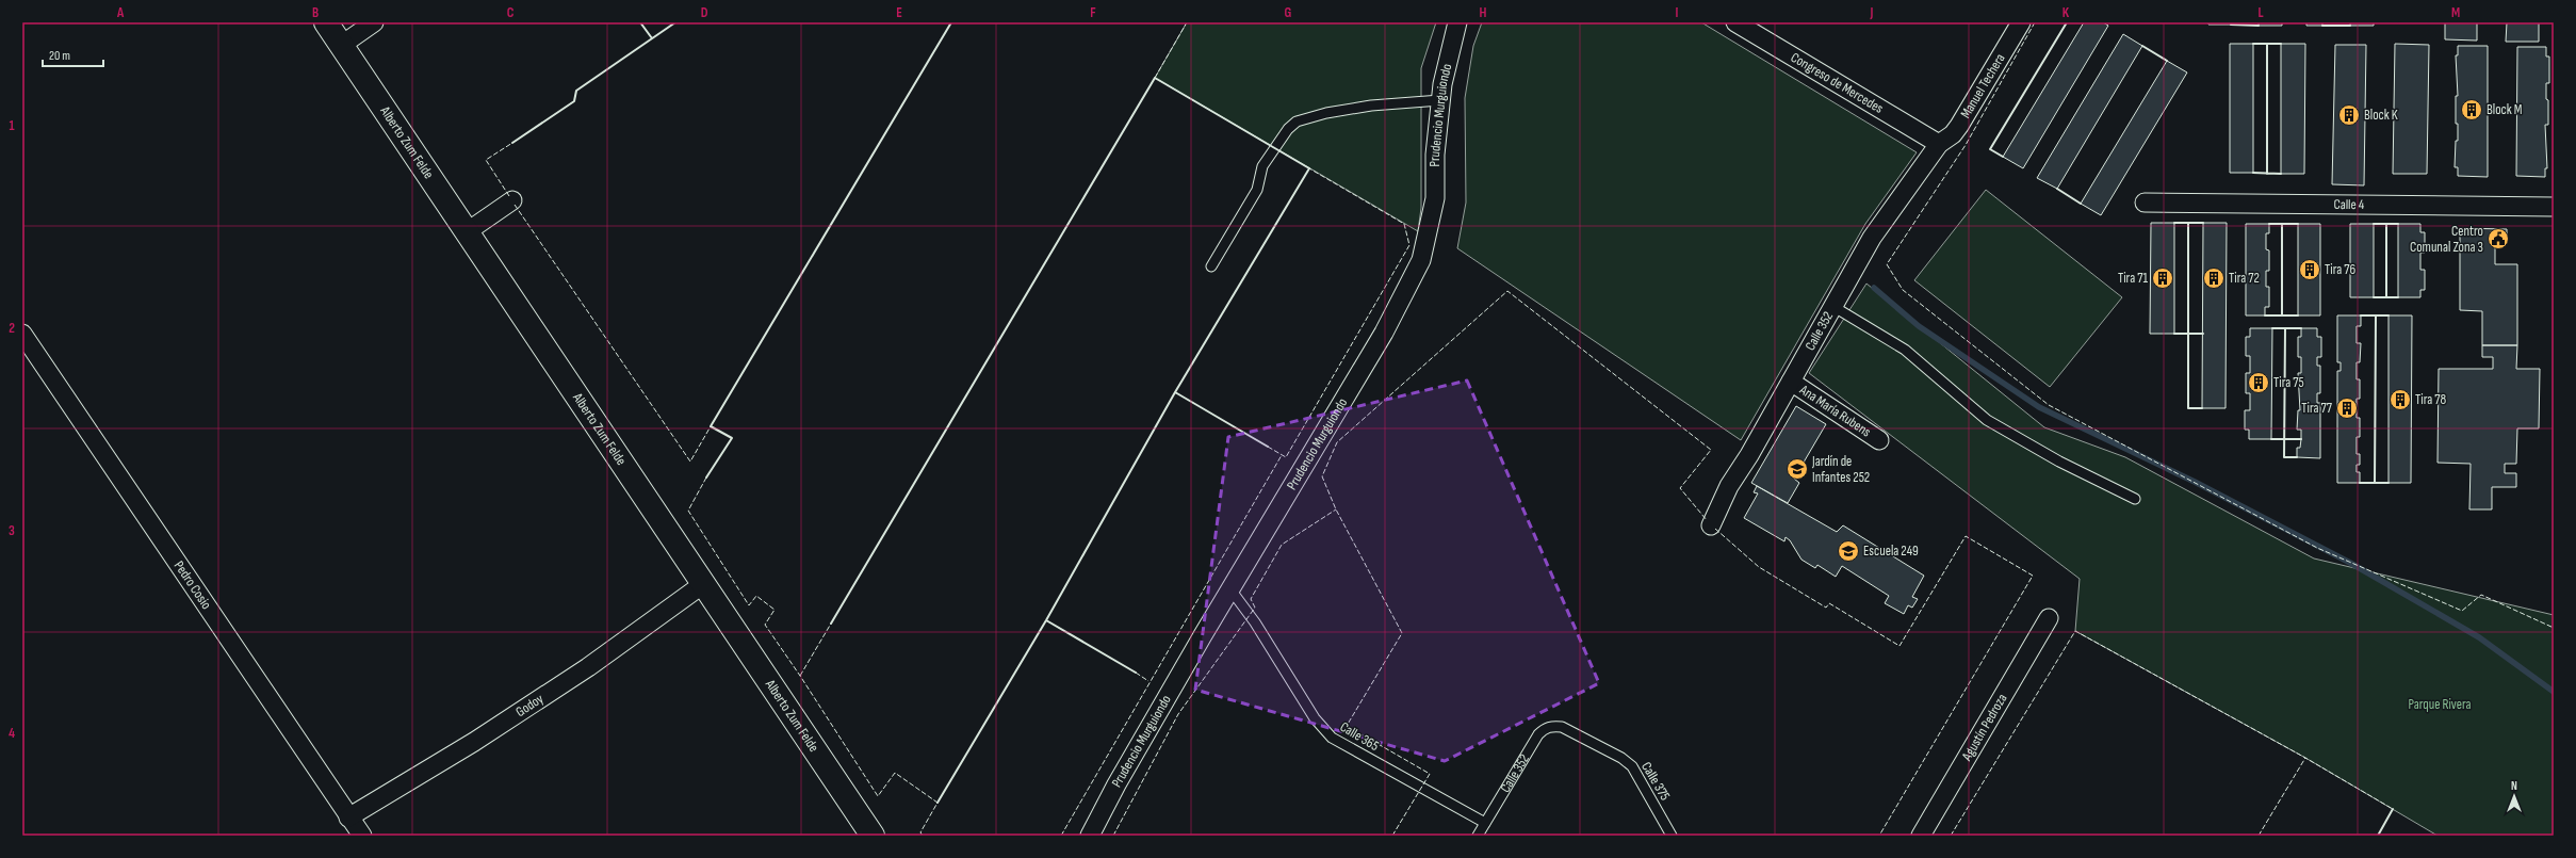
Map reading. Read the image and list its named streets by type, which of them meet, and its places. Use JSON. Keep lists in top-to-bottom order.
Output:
{
  "streets": {
    "street": [
      "Congreso de Mercedes",
      "Manuel Techera",
      "Prudencio Murguiondo",
      "Alberto Zum Felde",
      "Calle 4",
      "Calle 352",
      "Ana María Rubens",
      "Pedro Cosio",
      "Godoy",
      "Agustín Pedroza"
    ],
    "lane": ["Calle 365", "Calle 375"]
  },
  "crossings": [
    ["Congreso de Mercedes", "Manuel Techera"],
    ["Congreso de Mercedes", "Calle 352"],
    ["Manuel Techera", "Calle 352"],
    ["Prudencio Murguiondo", "Calle 365"],
    ["Alberto Zum Felde", "Godoy"],
    ["Calle 352", "Ana María Rubens"],
    ["Calle 352", "Calle 365"],
    ["Calle 352", "Calle 375"],
    ["Pedro Cosio", "Godoy"]
  ],
  "parks": ["Parque Rivera"],
  "places": {
    "building": [
      "Block M",
      "Block K",
      "Tira 76",
      "Tira 71",
      "Tira 72",
      "Tira 75",
      "Tira 78",
      "Tira 77"
    ],
    "public building": ["Centro Comunal Zona 3"],
    "school or university": ["Jardín de Infantes 252", "Escuela 249"]
  },
  "scale_bar": "20 m",
  "north": "top",
  "grid": {
    "columns": [
      "A",
      "B",
      "C",
      "D",
      "E",
      "F",
      "G",
      "H",
      "I",
      "J",
      "K",
      "L",
      "M"
    ],
    "rows": [
      "1",
      "2",
      "3",
      "4"
    ]
  }
}
